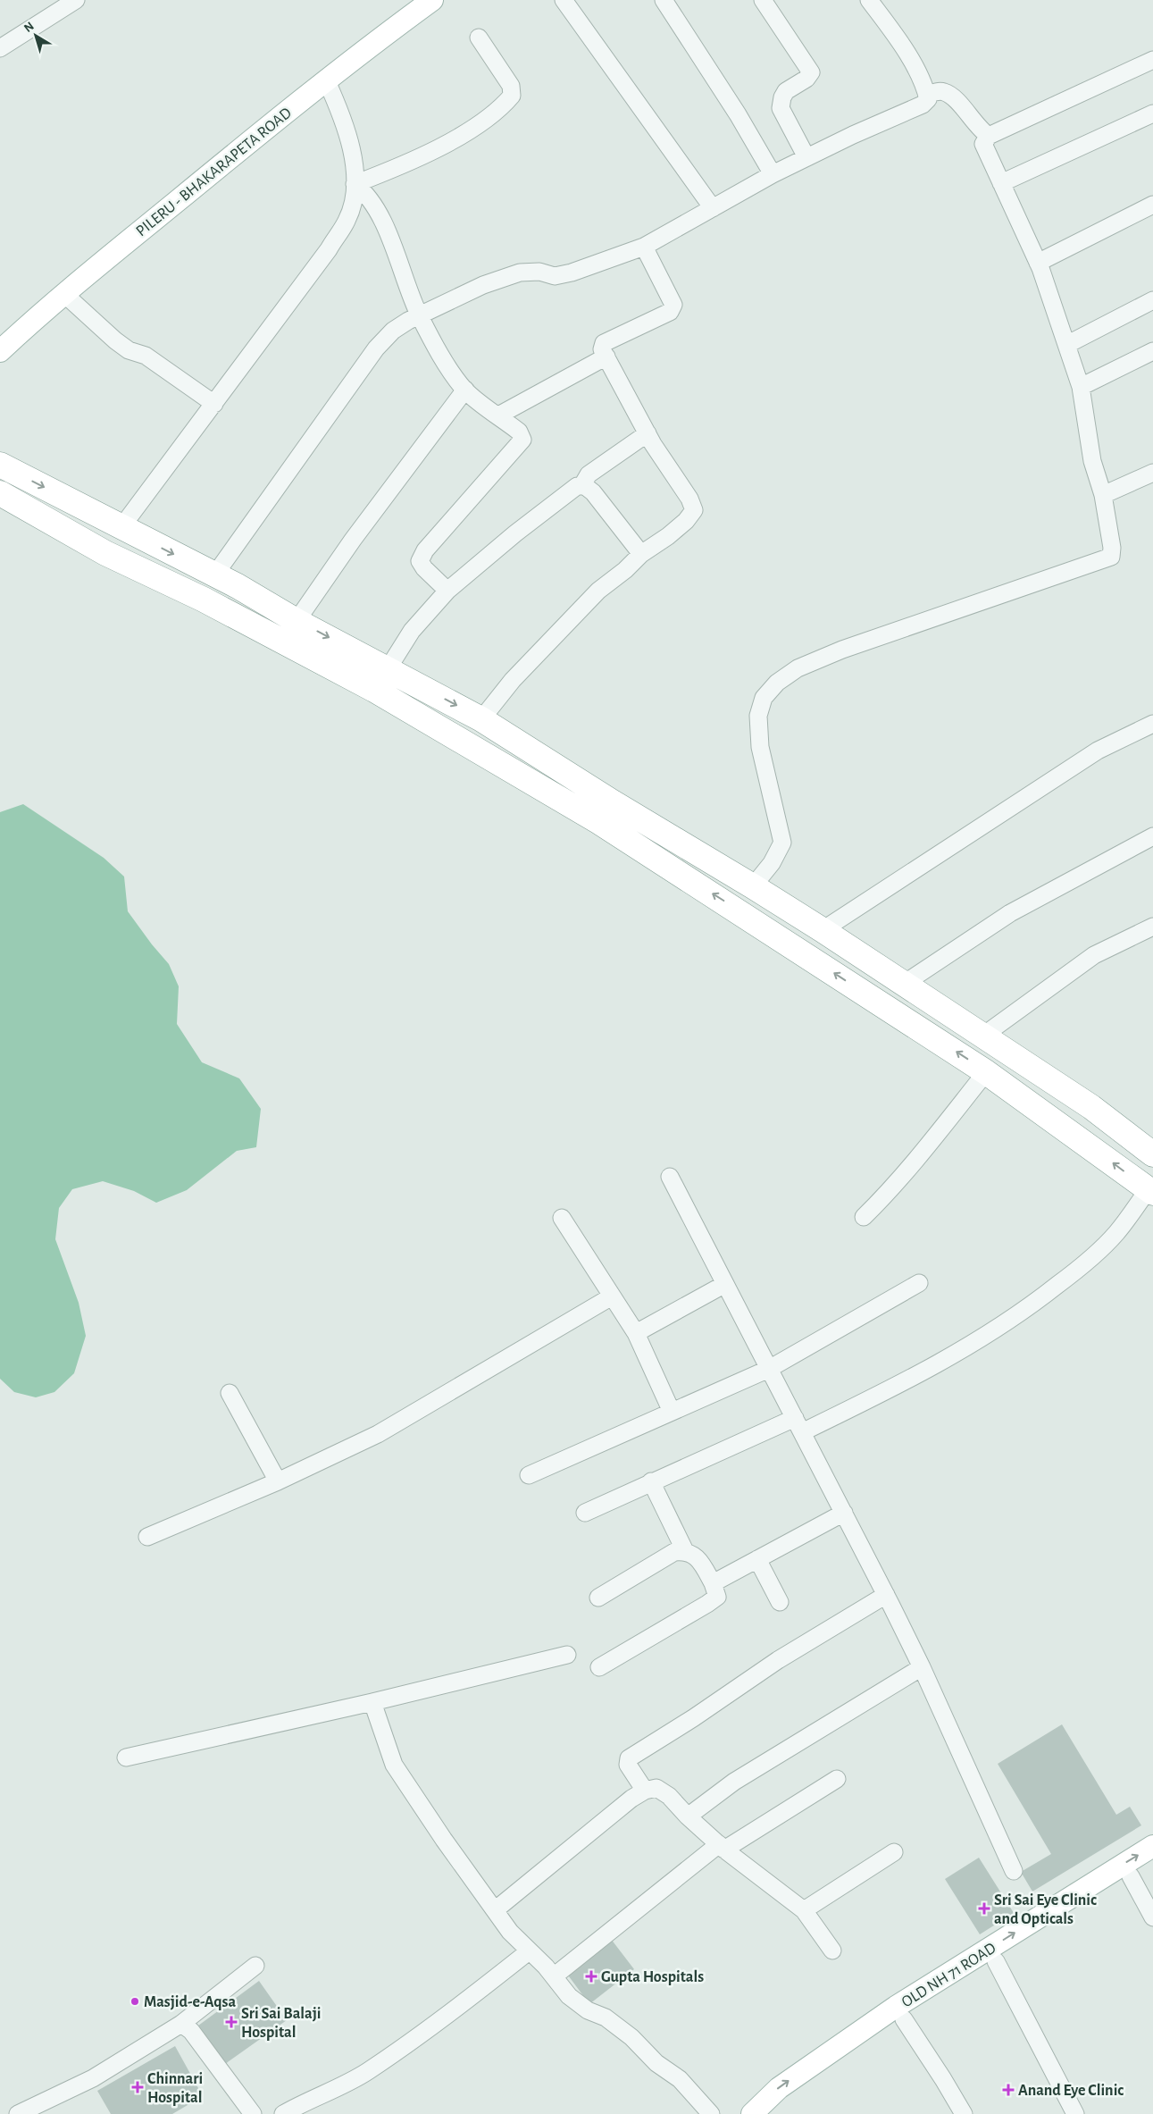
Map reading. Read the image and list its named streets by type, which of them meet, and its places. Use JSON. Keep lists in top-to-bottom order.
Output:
{
  "streets": {
    "main road": ["PILERU - BHAKARAPETA ROAD", "OLD NH 71 ROAD"]
  },
  "places": {
    "health": [
      "Sri Sai Eye Clinic and Opticals",
      "Gupta Hospitals",
      "Sri Sai Balaji Hospital",
      "Chinnari Hospital",
      "Anand Eye Clinic"
    ],
    "other": ["Masjid-e-Aqsa"]
  },
  "north": "top left"
}
